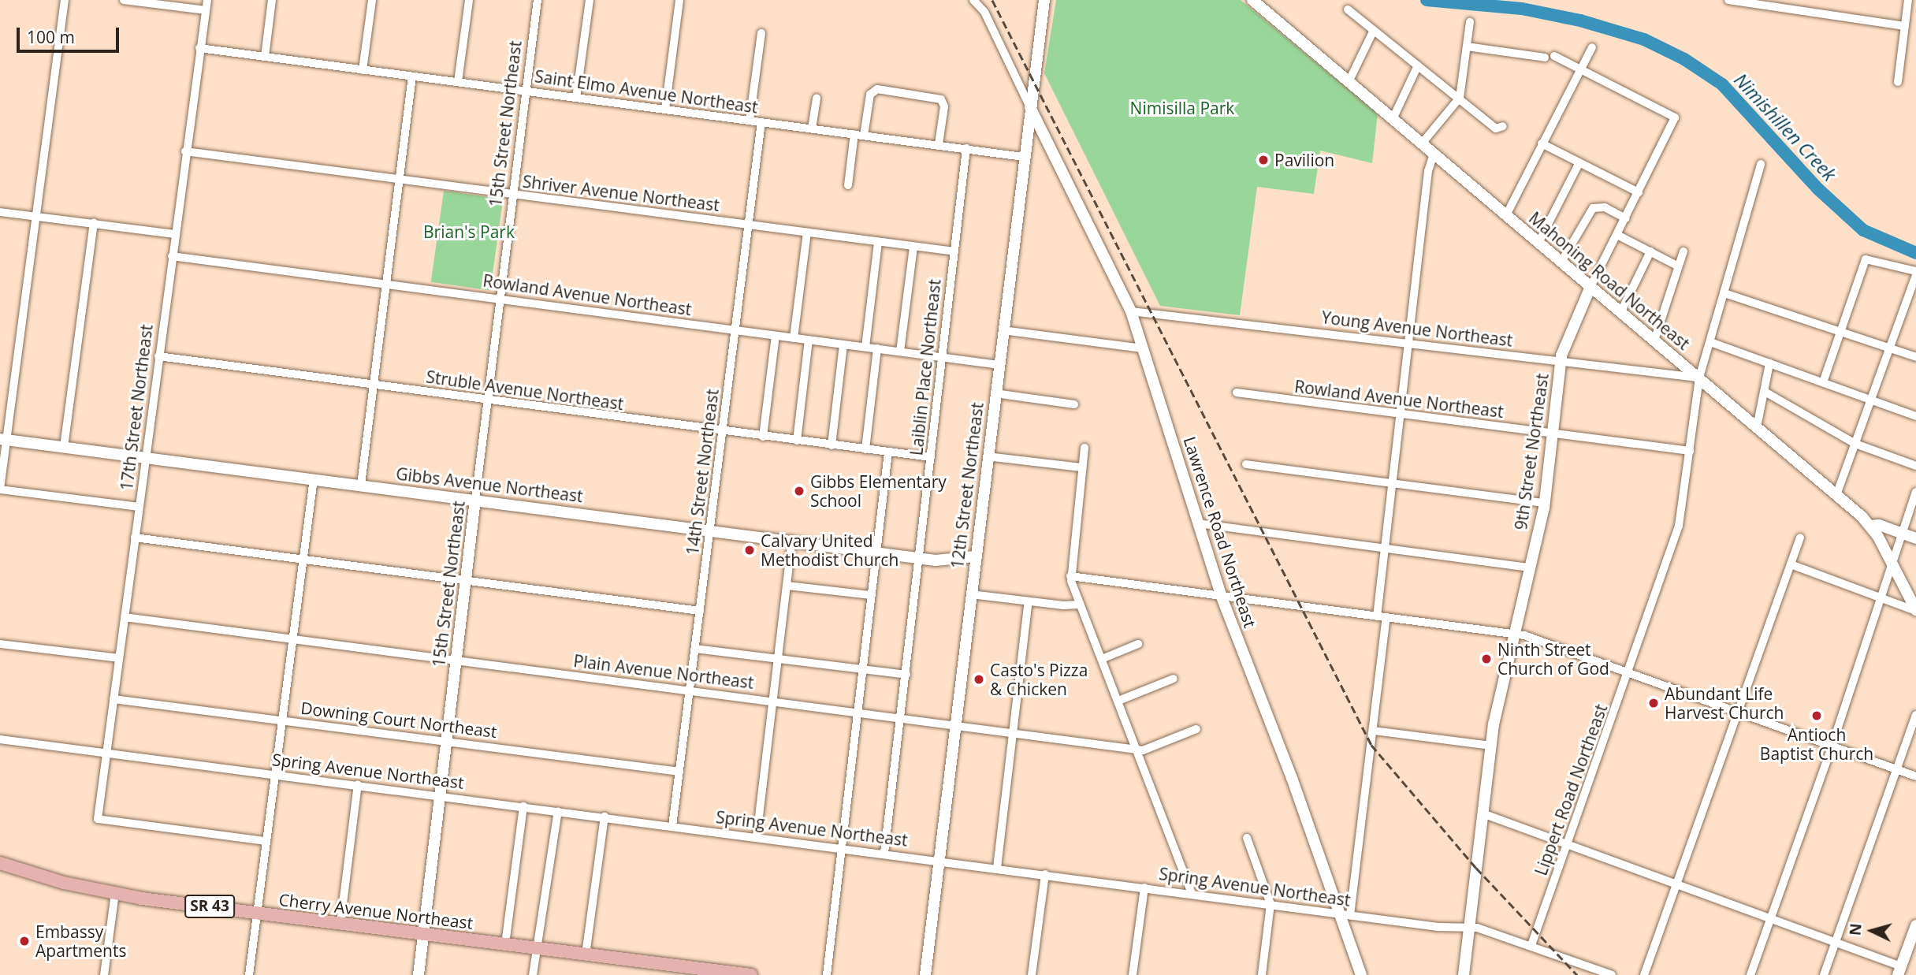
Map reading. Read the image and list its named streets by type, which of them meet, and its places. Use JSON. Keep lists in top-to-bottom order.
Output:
{
  "streets": {
    "main road": ["SR 43", "Cherry Avenue Northeast"],
    "street": [
      "Saint Elmo Avenue Northeast",
      "15th Street Northeast",
      "Shriver Avenue Northeast",
      "Mahoning Road Northeast",
      "Rowland Avenue Northeast",
      "Young Avenue Northeast",
      "Laiblin Place Northeast",
      "Struble Avenue Northeast",
      "17th Street Northeast",
      "9th Street Northeast",
      "14th Street Northeast",
      "Gibbs Avenue Northeast",
      "12th Street Northeast",
      "Lawrence Road Northeast",
      "Plain Avenue Northeast",
      "Downing Court Northeast",
      "Spring Avenue Northeast",
      "Lippert Road Northeast"
    ]
  },
  "crossings": [
    ["Saint Elmo Avenue Northeast", "15th Street Northeast"],
    ["Saint Elmo Avenue Northeast", "Laiblin Place Northeast"],
    ["Saint Elmo Avenue Northeast", "17th Street Northeast"],
    ["Saint Elmo Avenue Northeast", "14th Street Northeast"],
    ["Saint Elmo Avenue Northeast", "12th Street Northeast"],
    ["15th Street Northeast", "Shriver Avenue Northeast"],
    ["15th Street Northeast", "Rowland Avenue Northeast"],
    ["15th Street Northeast", "Struble Avenue Northeast"],
    ["15th Street Northeast", "Gibbs Avenue Northeast"],
    ["15th Street Northeast", "Plain Avenue Northeast"],
    ["15th Street Northeast", "Downing Court Northeast"],
    ["15th Street Northeast", "Spring Avenue Northeast"],
    ["15th Street Northeast", "Cherry Avenue Northeast"],
    ["Shriver Avenue Northeast", "Laiblin Place Northeast"],
    ["Shriver Avenue Northeast", "17th Street Northeast"],
    ["Shriver Avenue Northeast", "14th Street Northeast"],
    ["Mahoning Road Northeast", "Young Avenue Northeast"],
    ["Mahoning Road Northeast", "9th Street Northeast"],
    ["Mahoning Road Northeast", "Lippert Road Northeast"],
    ["Rowland Avenue Northeast", "Laiblin Place Northeast"],
    ["Rowland Avenue Northeast", "17th Street Northeast"],
    ["Rowland Avenue Northeast", "9th Street Northeast"],
    ["Rowland Avenue Northeast", "14th Street Northeast"],
    ["Rowland Avenue Northeast", "12th Street Northeast"],
    ["Rowland Avenue Northeast", "Lippert Road Northeast"],
    ["Young Avenue Northeast", "9th Street Northeast"],
    ["Young Avenue Northeast", "Lawrence Road Northeast"],
    ["Young Avenue Northeast", "Lippert Road Northeast"],
    ["Laiblin Place Northeast", "Struble Avenue Northeast"],
    ["Laiblin Place Northeast", "Gibbs Avenue Northeast"],
    ["Laiblin Place Northeast", "Plain Avenue Northeast"],
    ["Laiblin Place Northeast", "Spring Avenue Northeast"],
    ["Struble Avenue Northeast", "17th Street Northeast"],
    ["Struble Avenue Northeast", "14th Street Northeast"],
    ["17th Street Northeast", "Gibbs Avenue Northeast"],
    ["17th Street Northeast", "Plain Avenue Northeast"],
    ["17th Street Northeast", "Downing Court Northeast"],
    ["17th Street Northeast", "Spring Avenue Northeast"],
    ["9th Street Northeast", "Spring Avenue Northeast"],
    ["14th Street Northeast", "Gibbs Avenue Northeast"],
    ["14th Street Northeast", "Plain Avenue Northeast"],
    ["14th Street Northeast", "Downing Court Northeast"],
    ["14th Street Northeast", "Spring Avenue Northeast"],
    ["Gibbs Avenue Northeast", "12th Street Northeast"],
    ["12th Street Northeast", "Lawrence Road Northeast"],
    ["12th Street Northeast", "Plain Avenue Northeast"],
    ["12th Street Northeast", "Spring Avenue Northeast"],
    ["Lawrence Road Northeast", "Spring Avenue Northeast"],
    ["Spring Avenue Northeast", "Lippert Road Northeast"]
  ],
  "water": ["Nimishillen Creek"],
  "parks": ["Nimisilla Park", "Brian's Park"],
  "places": [
    "Pavilion",
    "Gibbs Elementary School",
    "Calvary United Methodist Church",
    "Ninth Street Church of God",
    "Casto's Pizza & Chicken",
    "Abundant Life Harvest Church",
    "Antioch Baptist Church",
    "Embassy Apartments"
  ],
  "scale_bar": "100 m",
  "north": "left"
}
